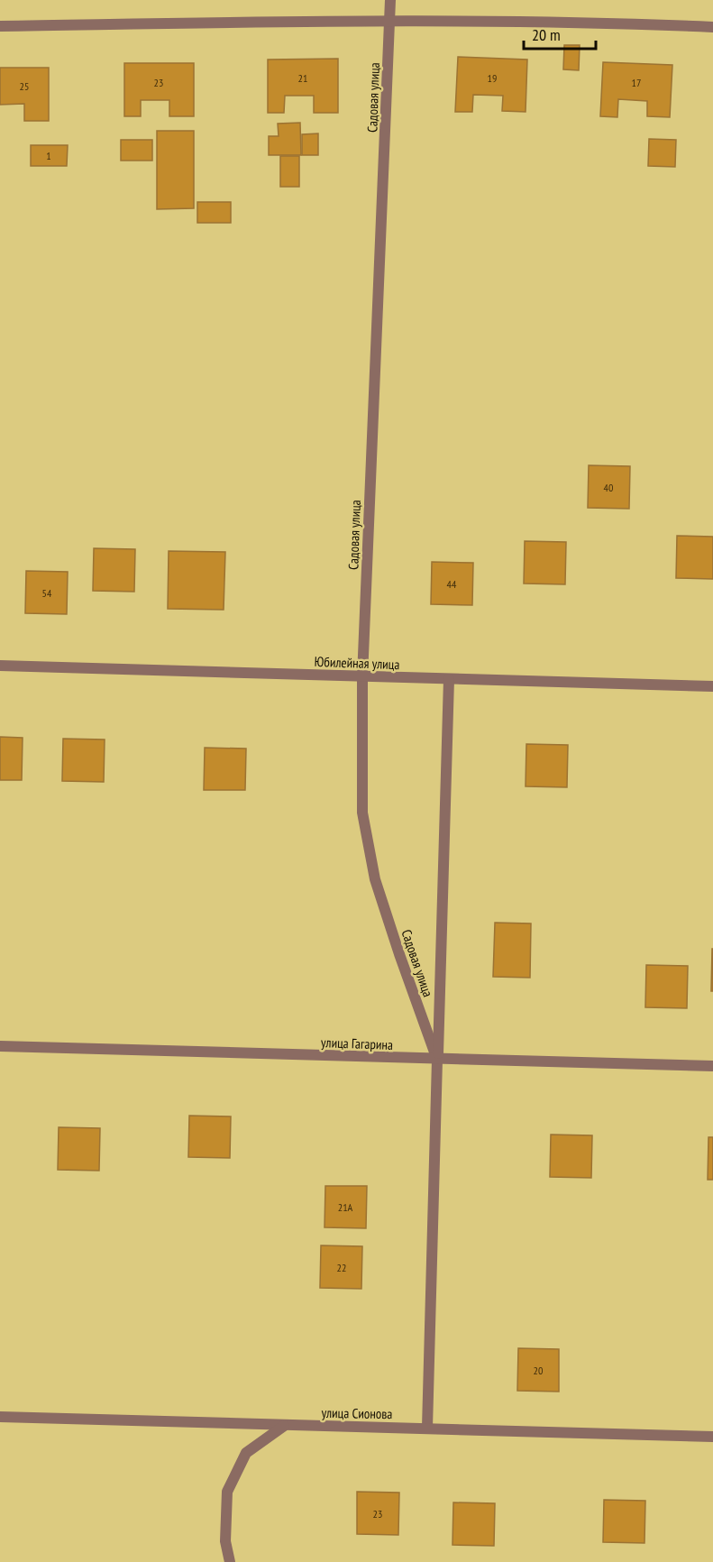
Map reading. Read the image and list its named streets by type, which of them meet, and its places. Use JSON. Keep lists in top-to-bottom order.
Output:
{
  "streets": {
    "street": [
      "Садовая улица",
      "Юбилейная улица",
      "улица Гагарина",
      "улица Сионова"
    ]
  },
  "crossings": [
    ["Садовая улица", "Юбилейная улица"],
    ["Садовая улица", "улица Гагарина"],
    ["Садовая улица", "улица Сионова"]
  ],
  "house_numbers": [
    "21",
    "19",
    "23",
    "17",
    "25",
    "1",
    "40",
    "44",
    "54",
    "21А",
    "22",
    "20",
    "23"
  ],
  "scale_bar": "20 m"
}
